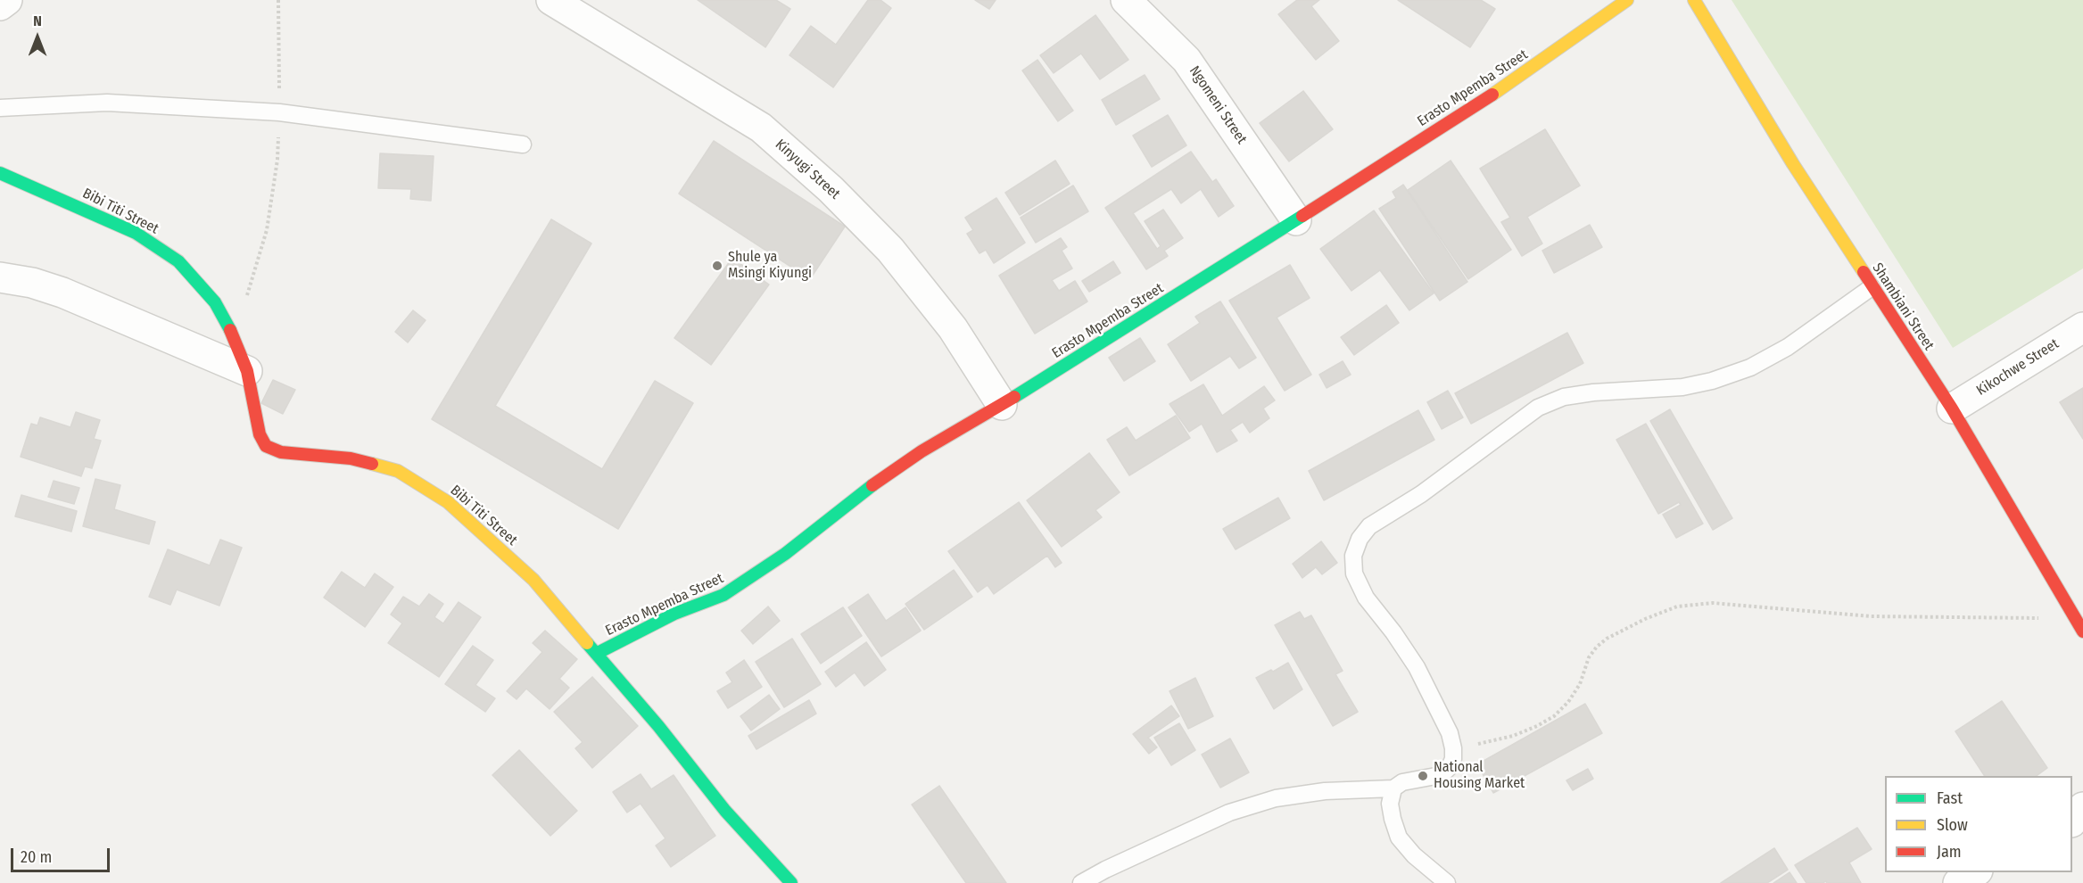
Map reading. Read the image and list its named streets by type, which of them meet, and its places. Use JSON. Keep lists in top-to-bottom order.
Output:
{
  "streets": {
    "street": [
      "Erasto Mpemba Street",
      "Ngomeni Street",
      "Kinyugi Street",
      "Bibi Titi Street",
      "Shambiani Street",
      "Kikochwe Street"
    ]
  },
  "crossings": [
    ["Erasto Mpemba Street", "Ngomeni Street"],
    ["Erasto Mpemba Street", "Kinyugi Street"],
    ["Erasto Mpemba Street", "Bibi Titi Street"],
    ["Shambiani Street", "Kikochwe Street"]
  ],
  "places": ["Shule ya Msingi Kiyungi", "National Housing Market"],
  "legend": ["Fast", "Slow", "Jam"],
  "scale_bar": "20 m",
  "north": "top"
}
